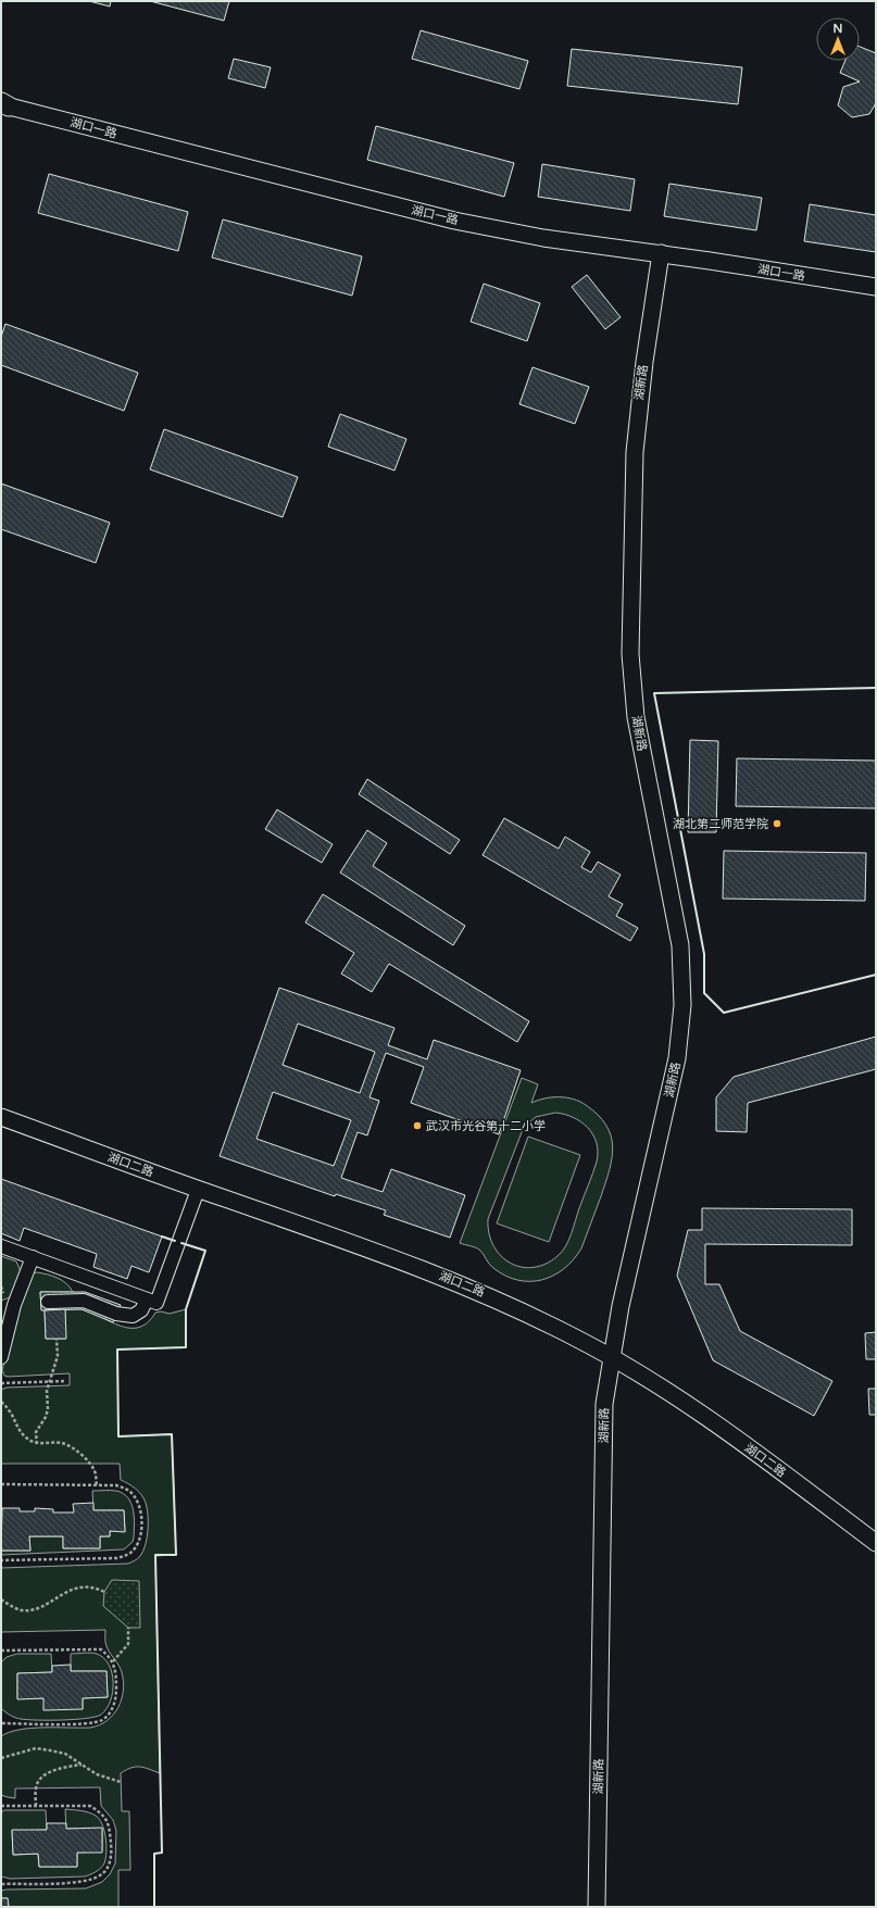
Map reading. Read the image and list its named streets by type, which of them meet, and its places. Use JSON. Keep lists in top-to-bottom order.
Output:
{
  "streets": {
    "street": ["湖口一路", "湖新路", "湖口二路"]
  },
  "crossings": [
    ["湖口一路", "湖新路"],
    ["湖新路", "湖口二路"]
  ],
  "places": ["湖北第二师范学院", "武汉市光谷第十二小学"],
  "north": "top"
}
